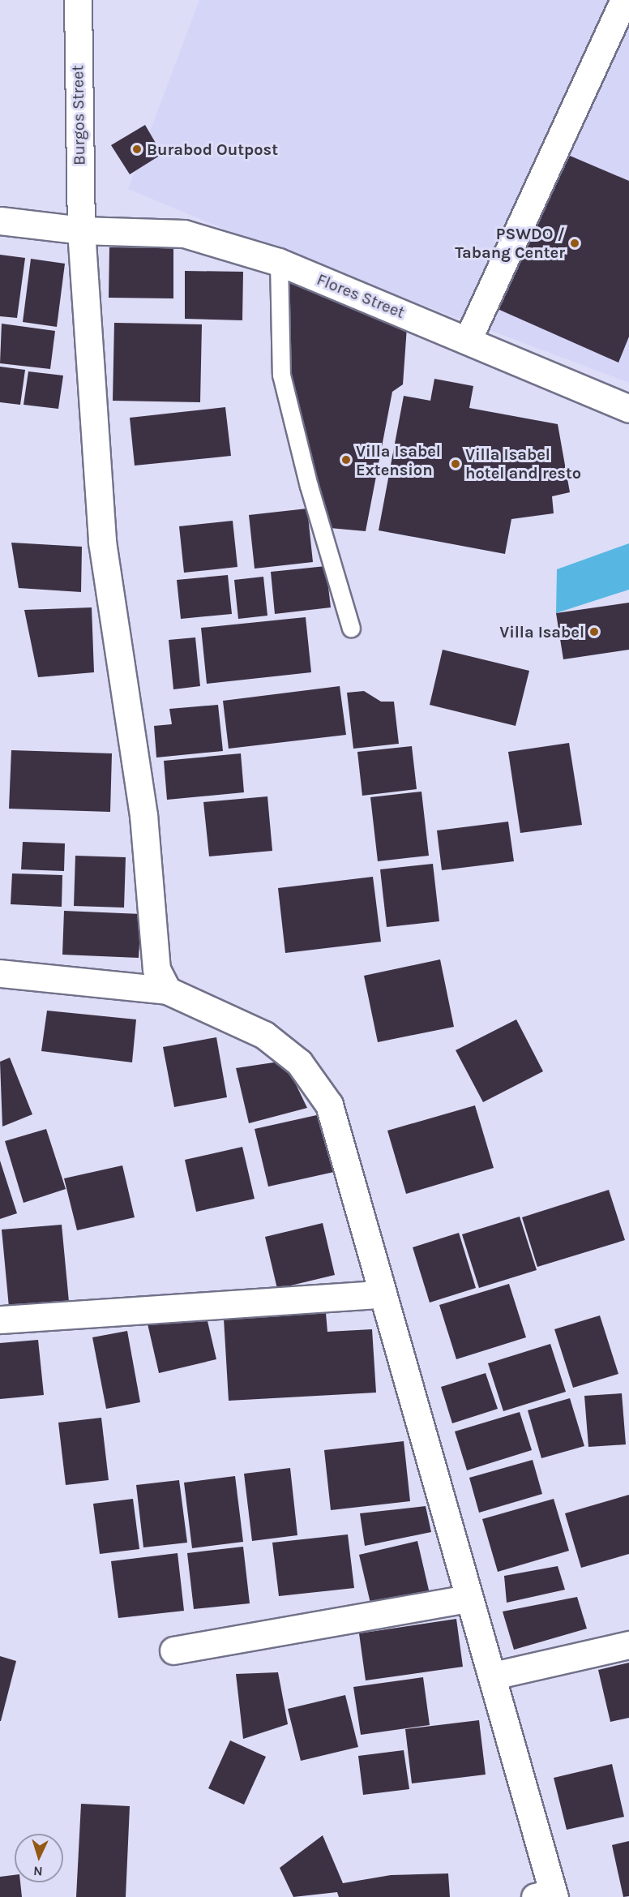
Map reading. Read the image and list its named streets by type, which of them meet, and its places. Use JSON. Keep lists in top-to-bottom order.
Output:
{
  "streets": {
    "street": ["Burgos Street", "Flores Street"]
  },
  "crossings": [
    ["Burgos Street", "Flores Street"]
  ],
  "places": [
    "Burabod Outpost",
    "PSWDO / Tabang Center",
    "Villa Isabel Extension",
    "Villa Isabel hotel and resto",
    "Villa Isabel"
  ],
  "north": "bottom"
}
